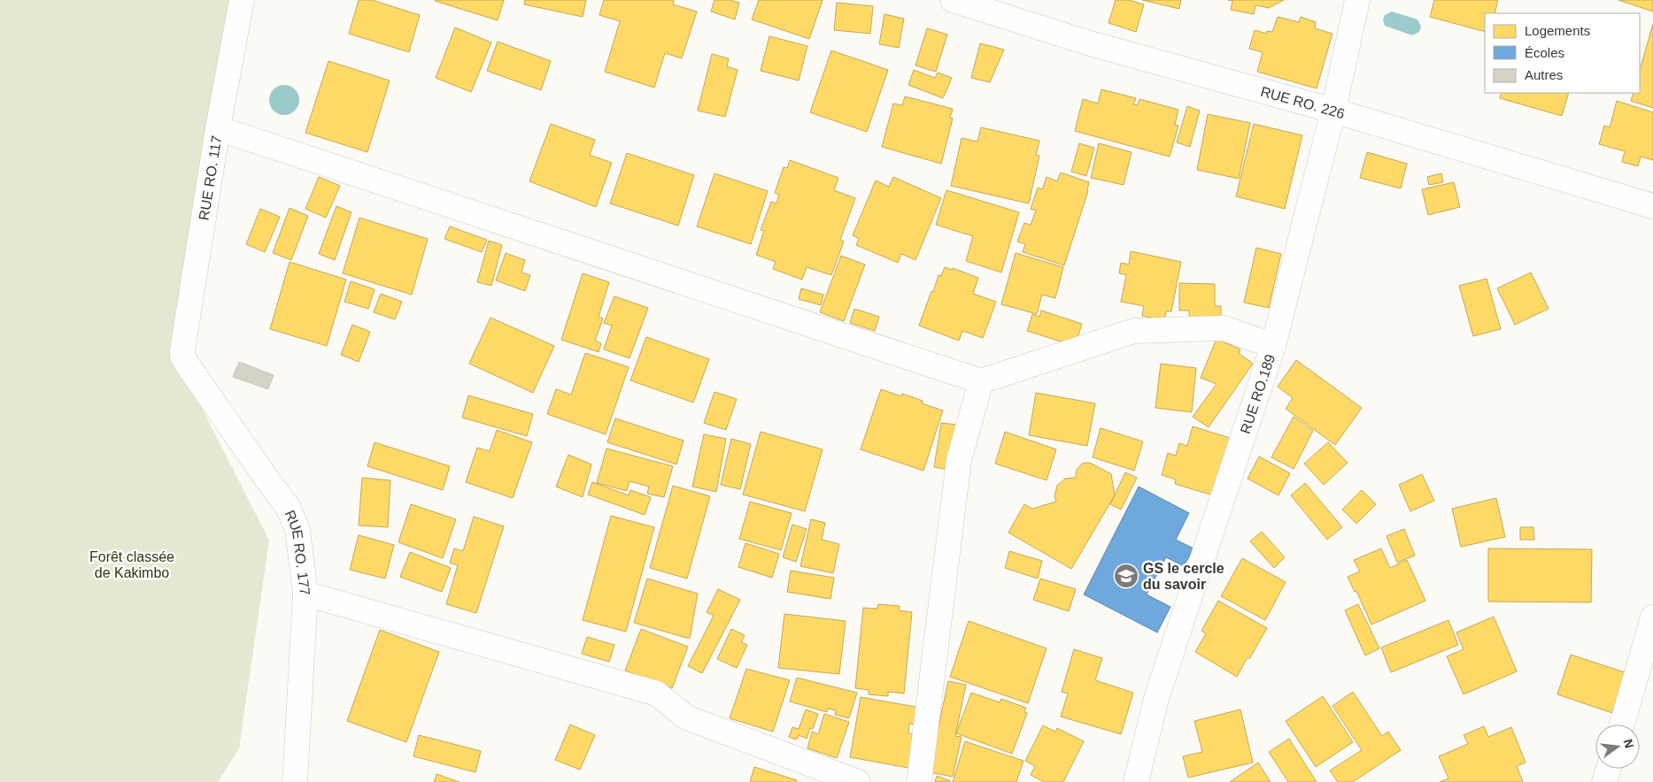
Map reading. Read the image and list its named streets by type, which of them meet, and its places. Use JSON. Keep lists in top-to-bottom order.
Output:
{
  "streets": {
    "street": [
      "RUE RO. 226",
      "RUE RO. 117",
      "RUE RO.189",
      "RUE RO. 177"
    ]
  },
  "crossings": [
    ["RUE RO. 226", "RUE RO.189"],
    ["RUE RO. 117", "RUE RO. 177"]
  ],
  "parks": ["Forêt classée de Kakimbo"],
  "places": {
    "school or university": ["GS le cercle du savoir"]
  },
  "legend": ["Logements", "Écoles", "Autres"],
  "north": "right"
}
